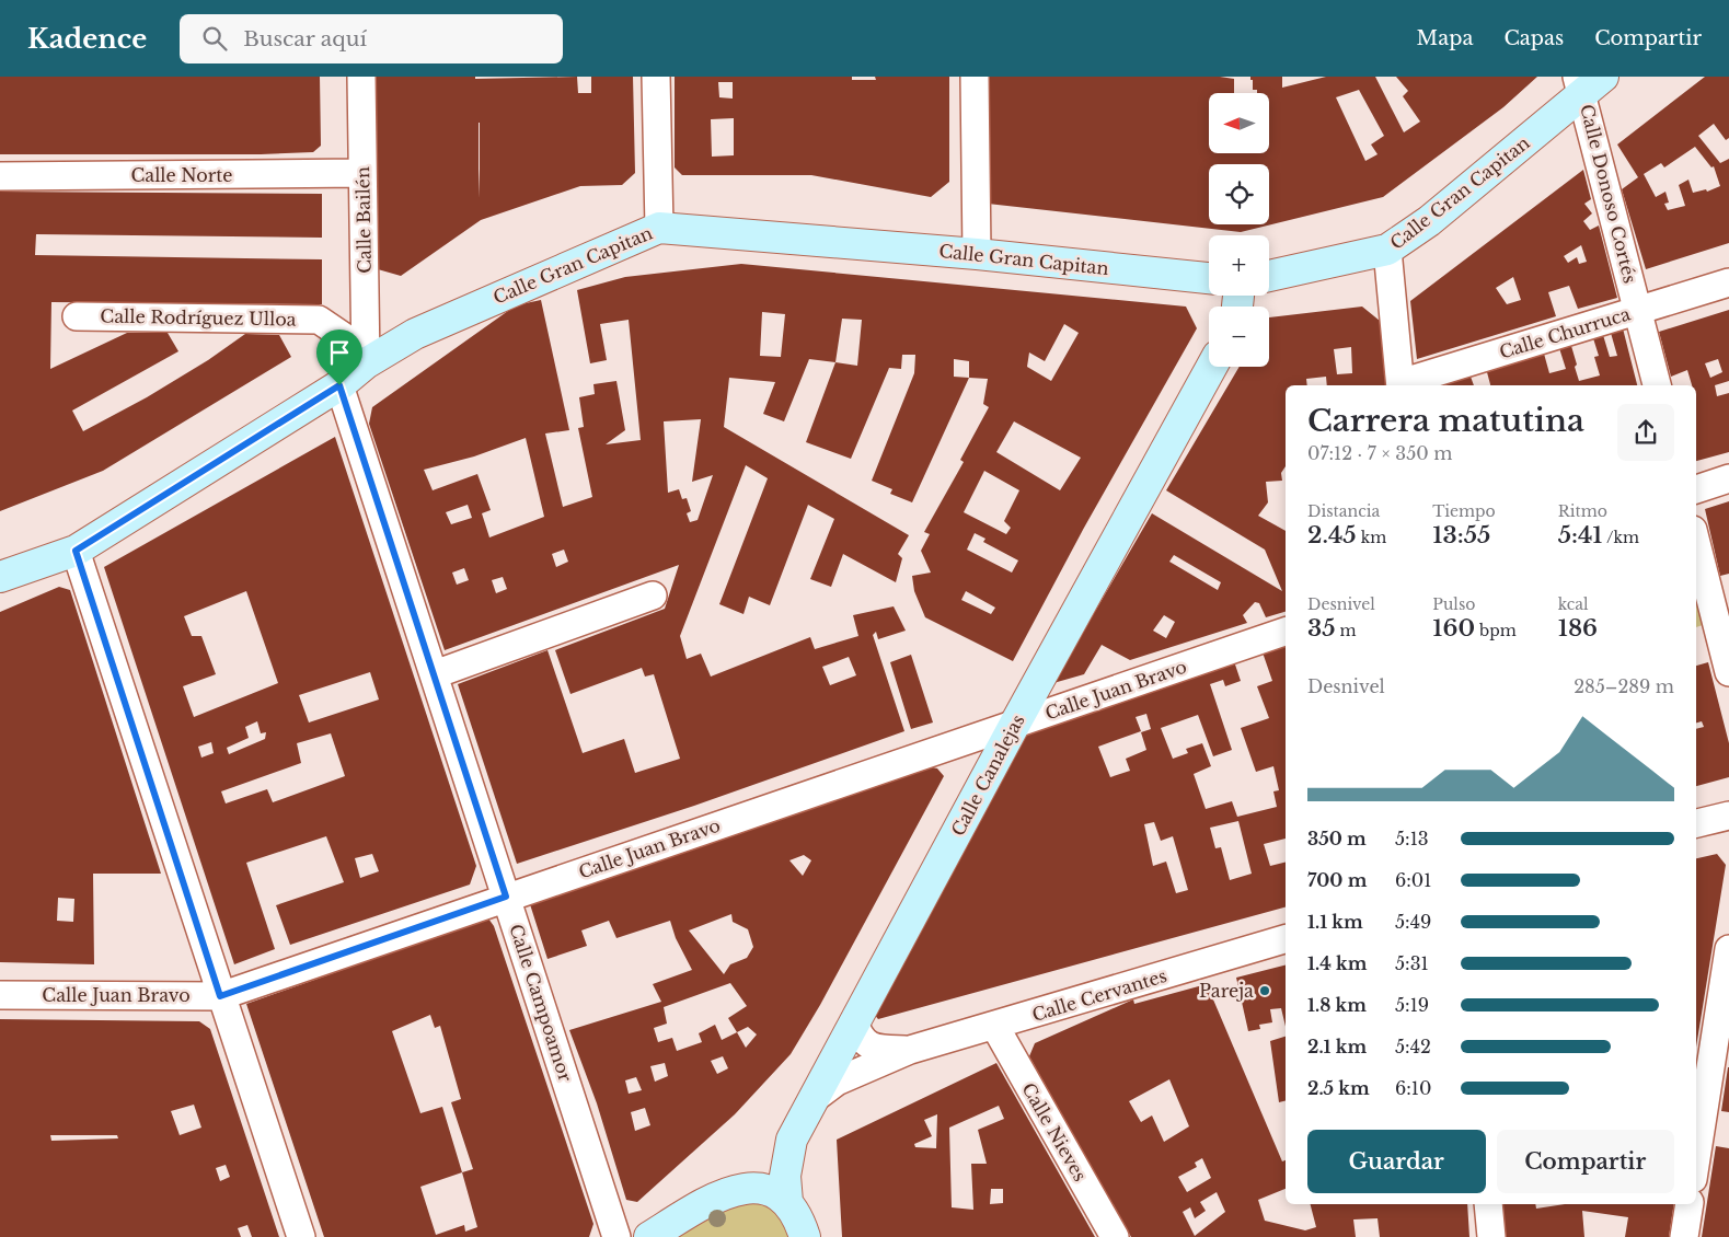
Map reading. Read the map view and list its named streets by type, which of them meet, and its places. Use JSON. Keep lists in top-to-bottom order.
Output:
{
  "streets": {
    "main road": ["Calle Gran Capitan", "Calle Canalejas"],
    "street": [
      "Calle Norte",
      "Calle Donoso Cortés",
      "Calle Bailén",
      "Calle Rodríguez Ulloa",
      "Calle Churruca",
      "Calle Juan Bravo",
      "Calle Cervantes",
      "Calle Campoamor",
      "Calle Nieves"
    ]
  },
  "crossings": [
    ["Calle Norte", "Calle Bailén"],
    ["Calle Gran Capitan", "Calle Donoso Cortés"],
    ["Calle Gran Capitan", "Calle Bailén"],
    ["Calle Gran Capitan", "Calle Rodríguez Ulloa"],
    ["Calle Gran Capitan", "Calle Campoamor"],
    ["Calle Donoso Cortés", "Calle Churruca"],
    ["Calle Bailén", "Calle Rodríguez Ulloa"],
    ["Calle Juan Bravo", "Calle Canalejas"],
    ["Calle Juan Bravo", "Calle Campoamor"],
    ["Calle Canalejas", "Calle Cervantes"],
    ["Calle Cervantes", "Calle Nieves"]
  ],
  "places": ["Pareja"],
  "north": "left",
  "page": {
    "header": "Kadence",
    "search": "Buscar aquí",
    "nav": ["Mapa", "Capas", "Compartir"],
    "map_buttons": ["+", "−"],
    "heading": ["Carrera matutina", "07:12 · 7 × 350 m"],
    "stats": [
      ["Distancia", "2.45 km"],
      ["Tiempo", "13:55"],
      ["Ritmo", "5:41 /km"],
      ["Desnivel", "35 m"],
      ["Pulso", "160 bpm"],
      ["kcal", "186"]
    ],
    "chart": ["Desnivel", "285–289 m"],
    "list": [
      {
        "name": "350 m",
        "note": "5:13"
      },
      {
        "name": "700 m",
        "note": "6:01"
      },
      {
        "name": "1.1 km",
        "note": "5:49"
      },
      {
        "name": "1.4 km",
        "note": "5:31"
      },
      {
        "name": "1.8 km",
        "note": "5:19"
      },
      {
        "name": "2.1 km",
        "note": "5:42"
      },
      {
        "name": "2.5 km",
        "note": "6:10"
      }
    ],
    "buttons": ["Guardar", "Compartir"]
  }
}
